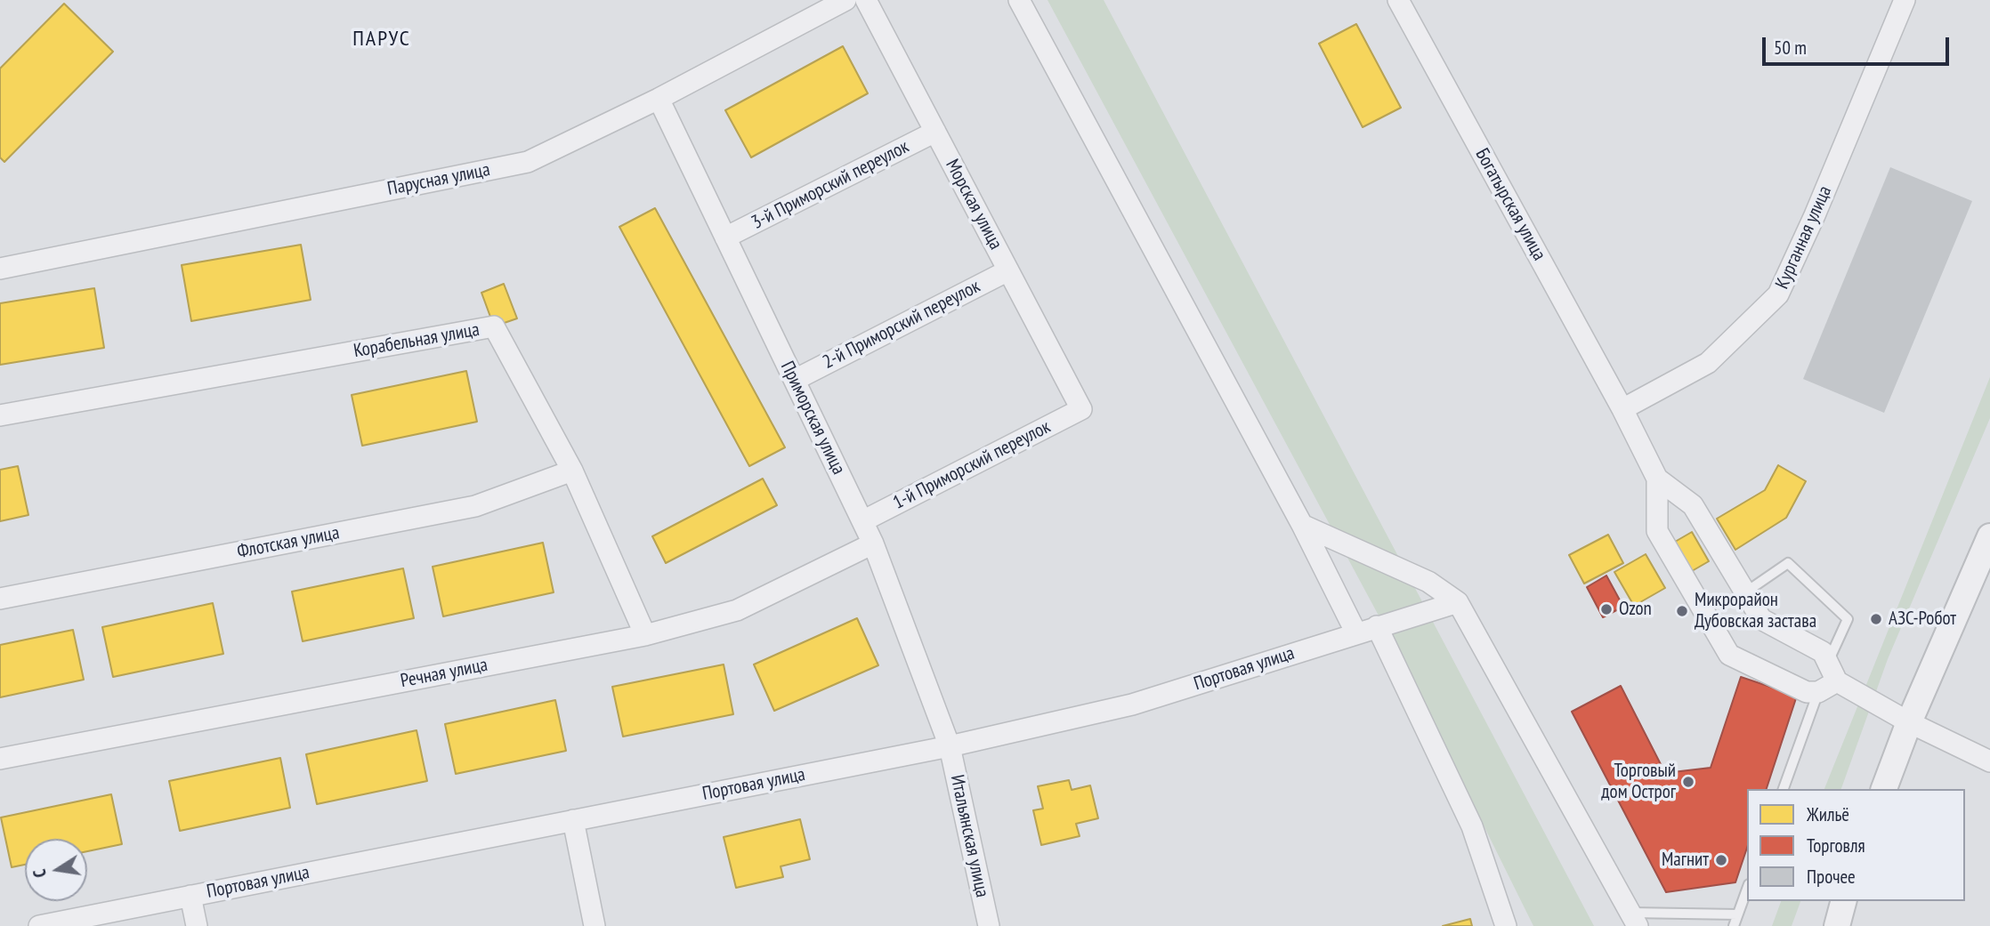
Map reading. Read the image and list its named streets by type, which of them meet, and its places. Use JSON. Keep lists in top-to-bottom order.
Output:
{
  "streets": {
    "street": [
      "Парусная улица",
      "3-й Приморский переулок",
      "Морская улица",
      "Богатырская улица",
      "Курганная улица",
      "2-й Приморский переулок",
      "Корабельная улица",
      "Приморская улица",
      "1-й Приморский переулок",
      "Флотская улица",
      "Портовая улица",
      "Речная улица",
      "Итальянская улица"
    ]
  },
  "crossings": [
    ["Парусная улица", "Приморская улица"],
    ["3-й Приморский переулок", "Морская улица"],
    ["3-й Приморский переулок", "Приморская улица"],
    ["Морская улица", "2-й Приморский переулок"],
    ["Морская улица", "1-й Приморский переулок"],
    ["Богатырская улица", "Курганная улица"],
    ["2-й Приморский переулок", "Приморская улица"],
    ["Корабельная улица", "Флотская улица"],
    ["Корабельная улица", "Речная улица"],
    ["Приморская улица", "1-й Приморский переулок"],
    ["Приморская улица", "Портовая улица"],
    ["Приморская улица", "Речная улица"],
    ["Приморская улица", "Итальянская улица"],
    ["Портовая улица", "Итальянская улица"]
  ],
  "districts": ["ПАРУС"],
  "places": [
    "Ozon",
    "Микрорайон Дубовская застава",
    "АЗС-Робот",
    "Торговый дом Острог",
    "Магнит"
  ],
  "legend": ["Жильё", "Торговля", "Прочее"],
  "scale_bar": "50 m",
  "north": "left"
}
